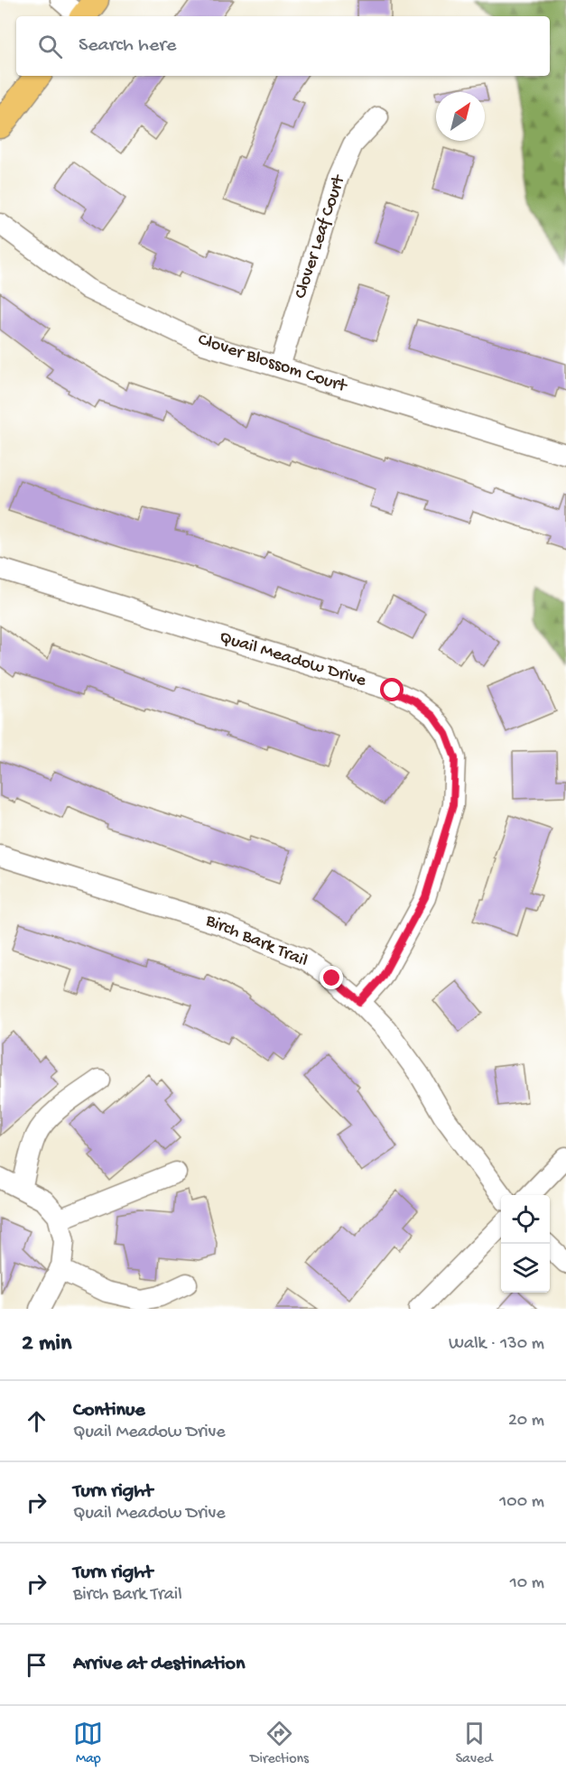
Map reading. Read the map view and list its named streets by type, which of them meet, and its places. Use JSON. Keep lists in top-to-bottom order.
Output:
{
  "streets": {
    "street": [
      "Clover Leaf Court",
      "Clover Blossom Court",
      "Quail Meadow Drive",
      "Birch Bark Trail"
    ]
  },
  "crossings": [
    ["Clover Leaf Court", "Clover Blossom Court"],
    ["Quail Meadow Drive", "Birch Bark Trail"]
  ],
  "north": "top right",
  "page": {
    "search": "Search here",
    "heading": ["2 min", "Walk · 130 m"],
    "list": [
      ["Continue", "Quail Meadow Drive", "20 m"],
      ["Turn right", "Quail Meadow Drive", "100 m"],
      ["Turn right", "Birch Bark Trail", "10 m"],
      "Arrive at destination"
    ],
    "nav": ["Map", "Directions", "Saved"]
  }
}
